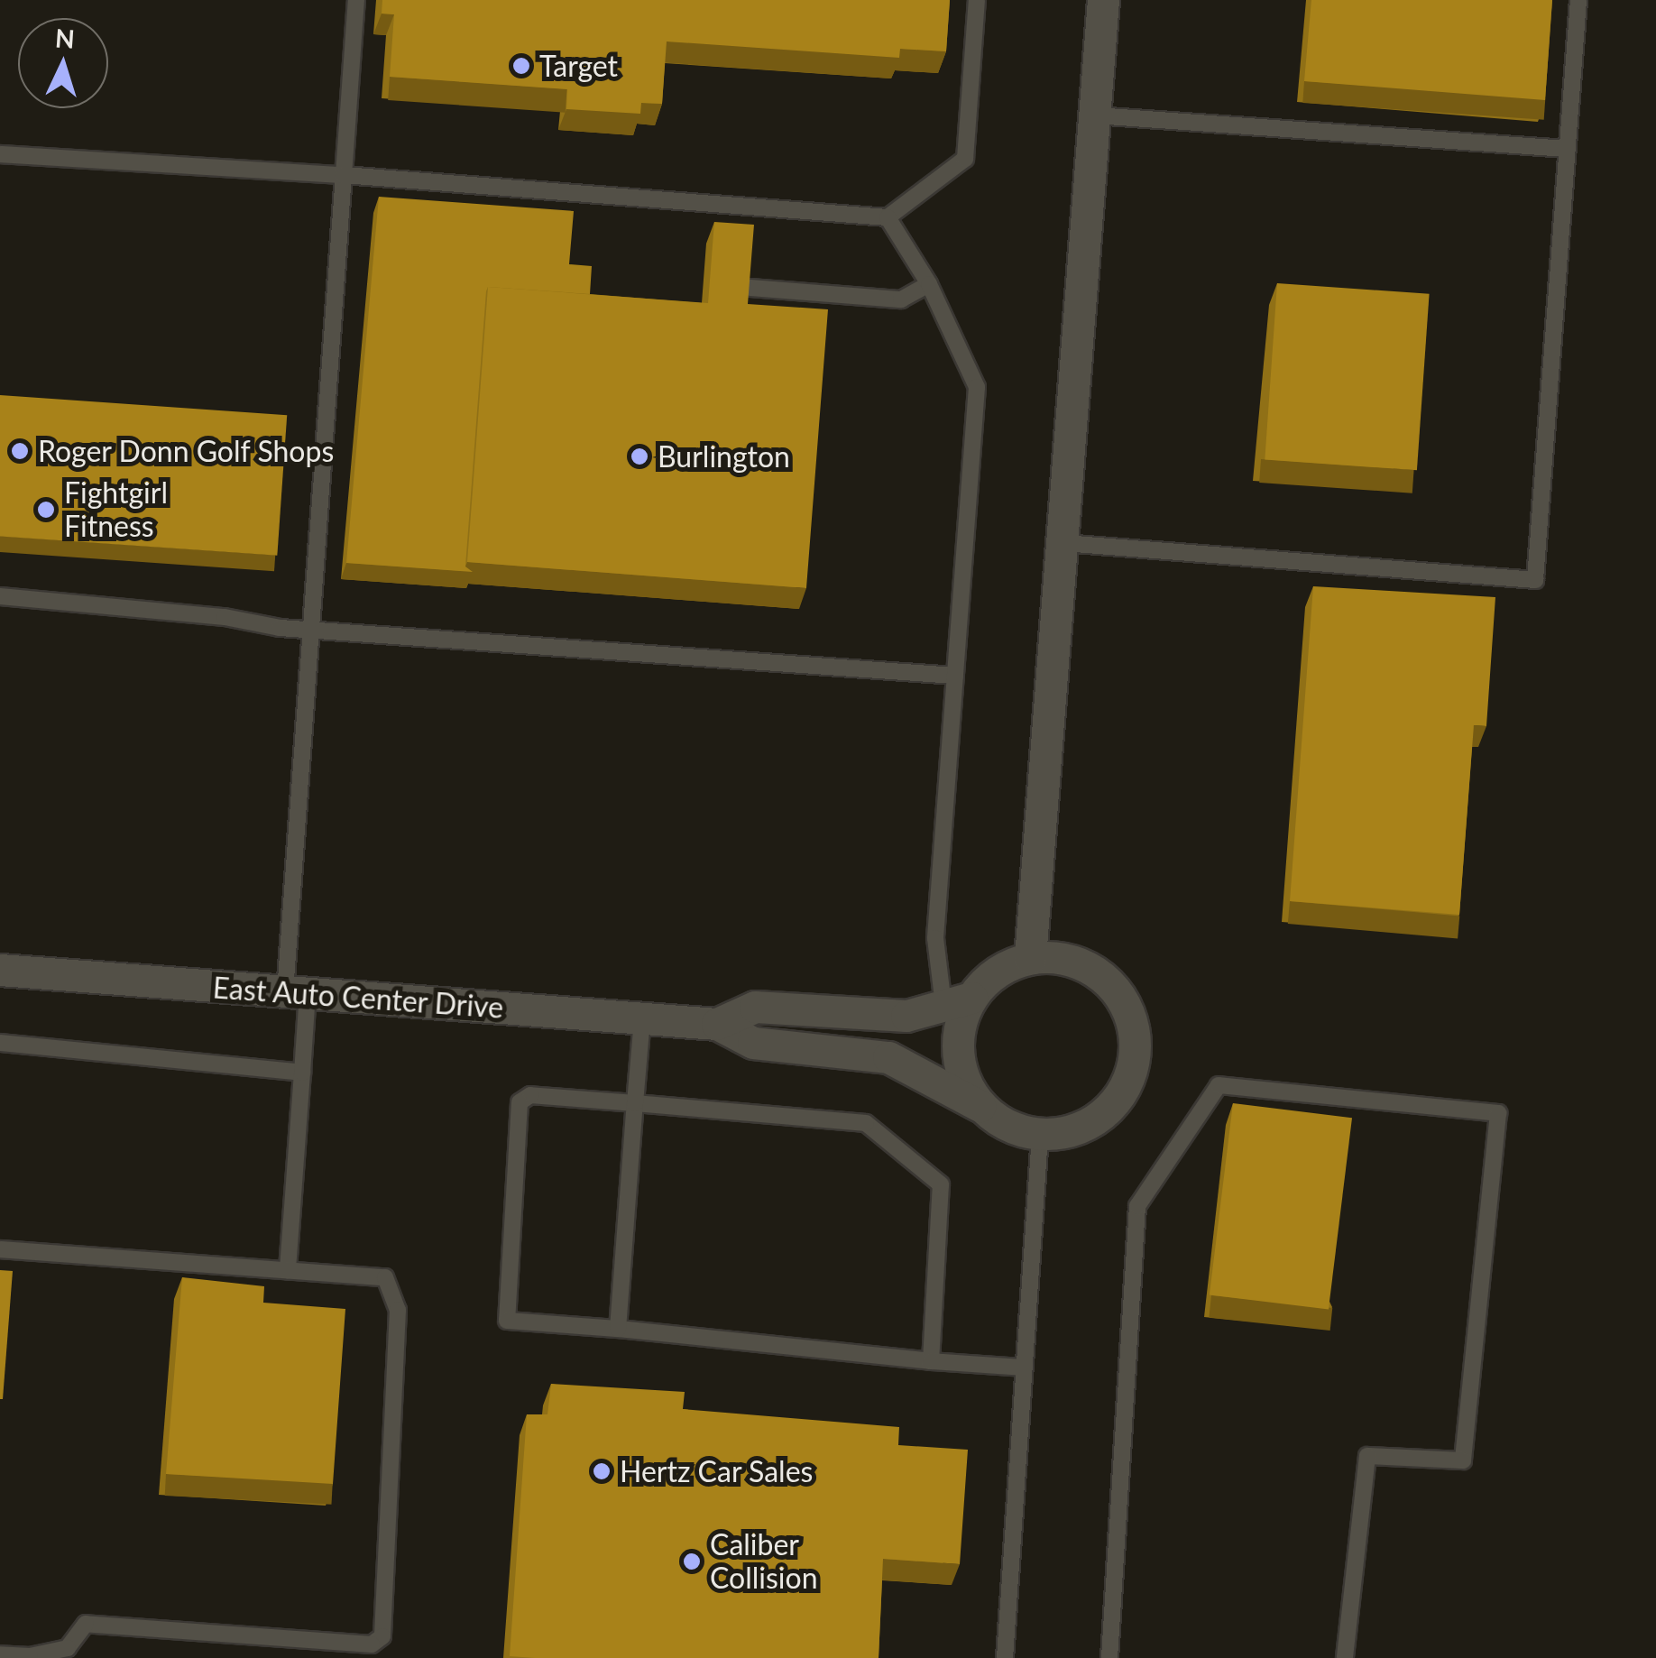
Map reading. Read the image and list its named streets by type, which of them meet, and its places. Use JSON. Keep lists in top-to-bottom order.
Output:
{
  "streets": {
    "street": ["East Auto Center Drive"]
  },
  "places": [
    "Target",
    "Roger Donn Golf Shops",
    "Burlington",
    "Fightgirl Fitness",
    "Hertz Car Sales",
    "Caliber Collision"
  ],
  "north": "top"
}
